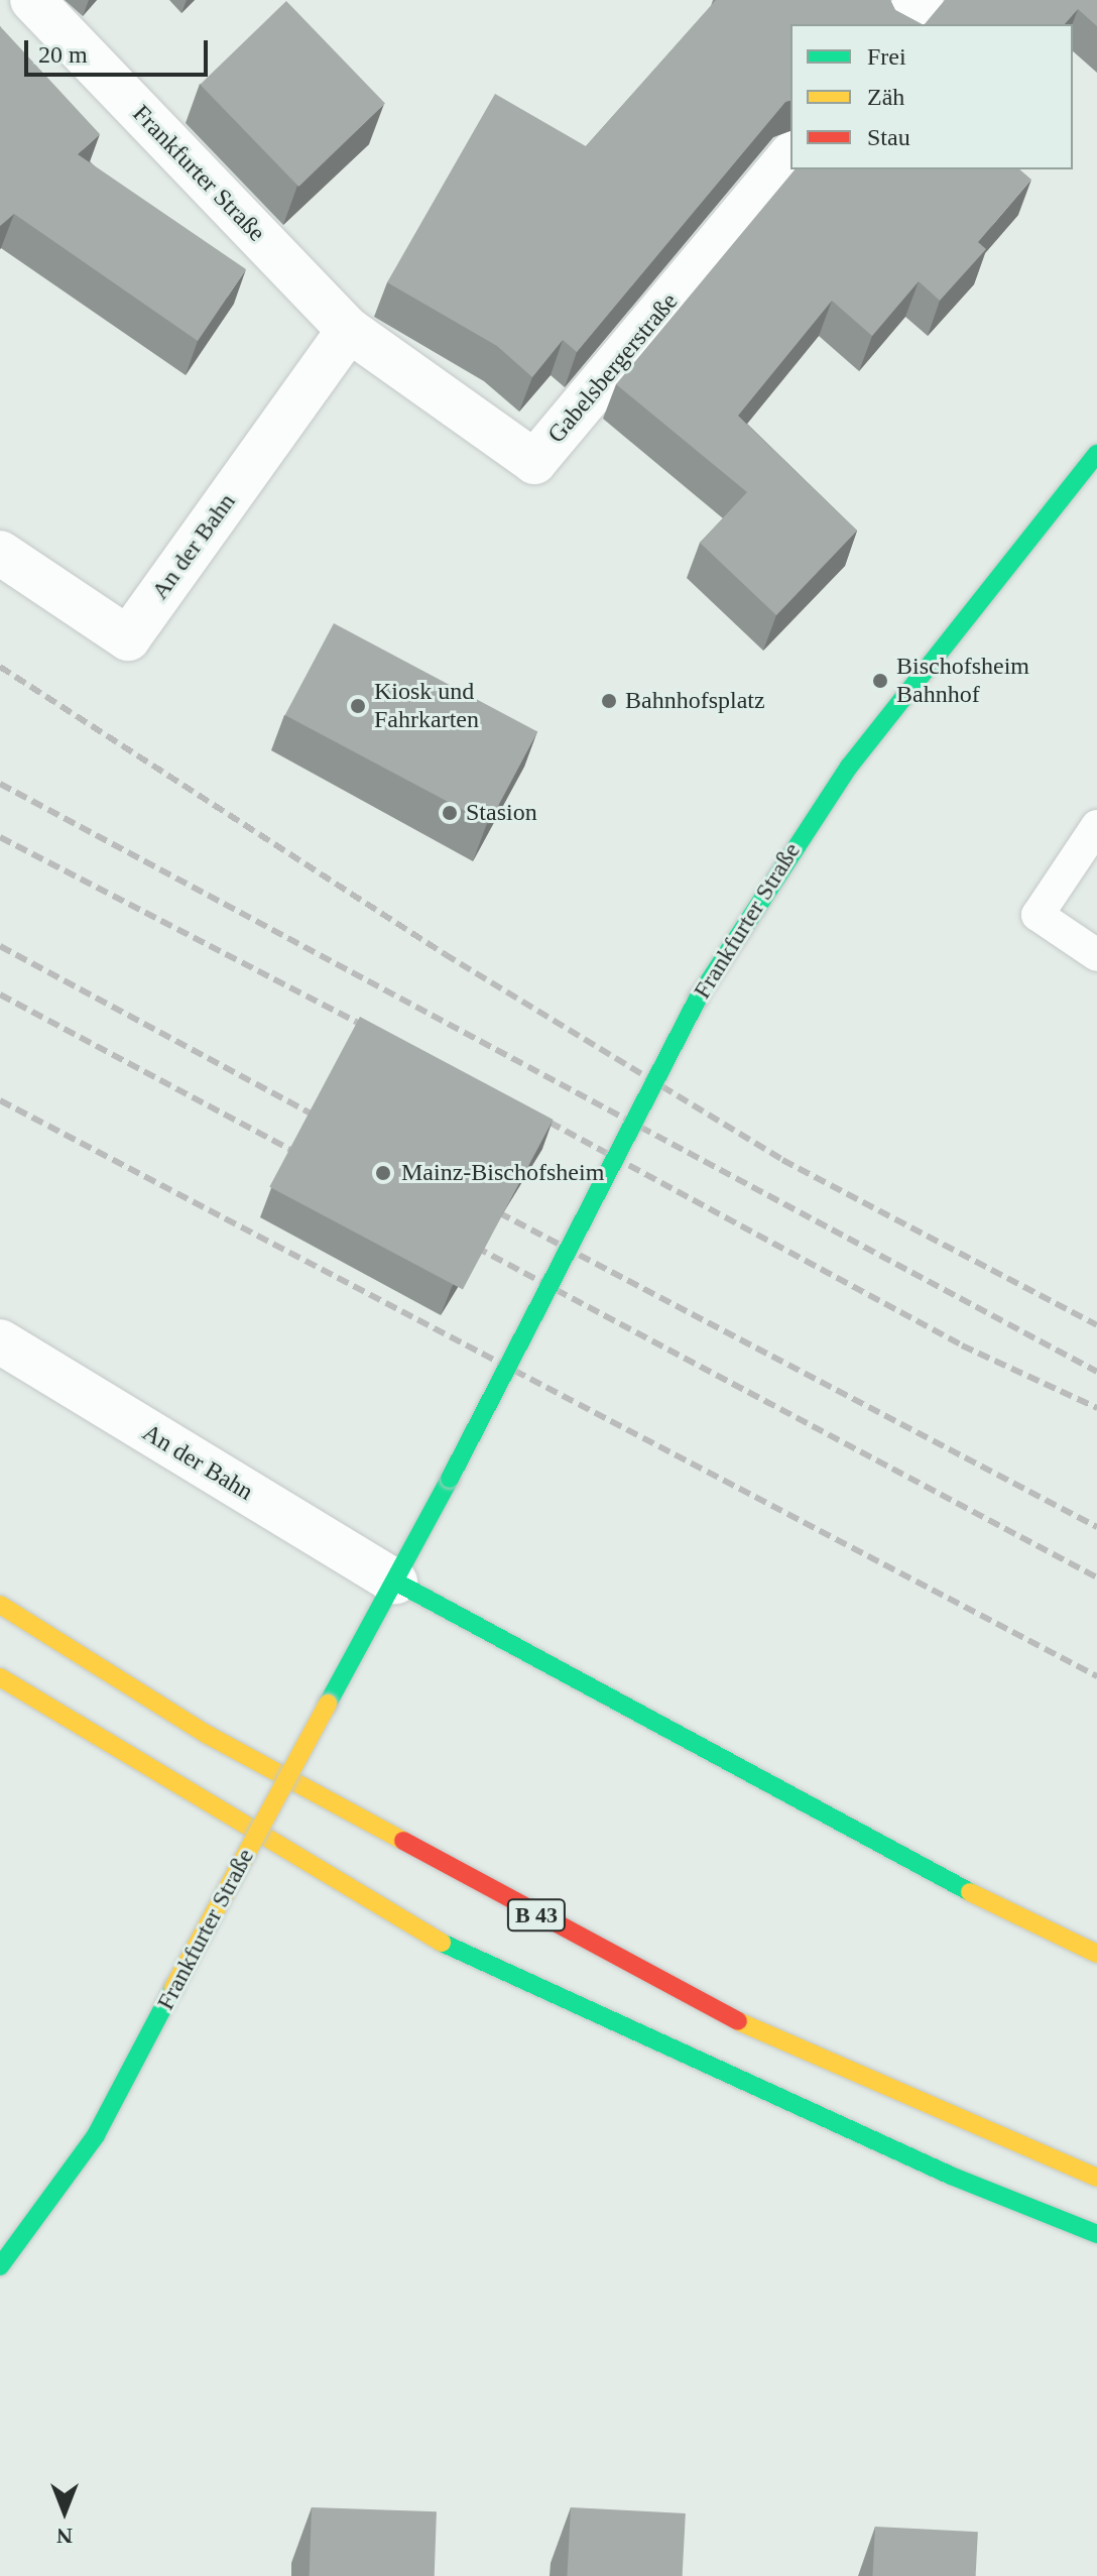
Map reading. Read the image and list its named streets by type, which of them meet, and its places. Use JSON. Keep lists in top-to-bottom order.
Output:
{
  "streets": {
    "main road": ["Frankfurter Straße", "B 43"],
    "street": ["Gabelsbergerstraße", "An der Bahn"]
  },
  "crossings": [
    ["Frankfurter Straße", "Gabelsbergerstraße"],
    ["Frankfurter Straße", "An der Bahn"],
    ["Gabelsbergerstraße", "An der Bahn"]
  ],
  "places": [
    "Bischofsheim Bahnhof",
    "Bahnhofsplatz",
    "Kiosk und Fahrkarten",
    "Stasion",
    "Mainz-Bischofsheim"
  ],
  "legend": ["Frei", "Zäh", "Stau"],
  "scale_bar": "20 m",
  "north": "bottom"
}
